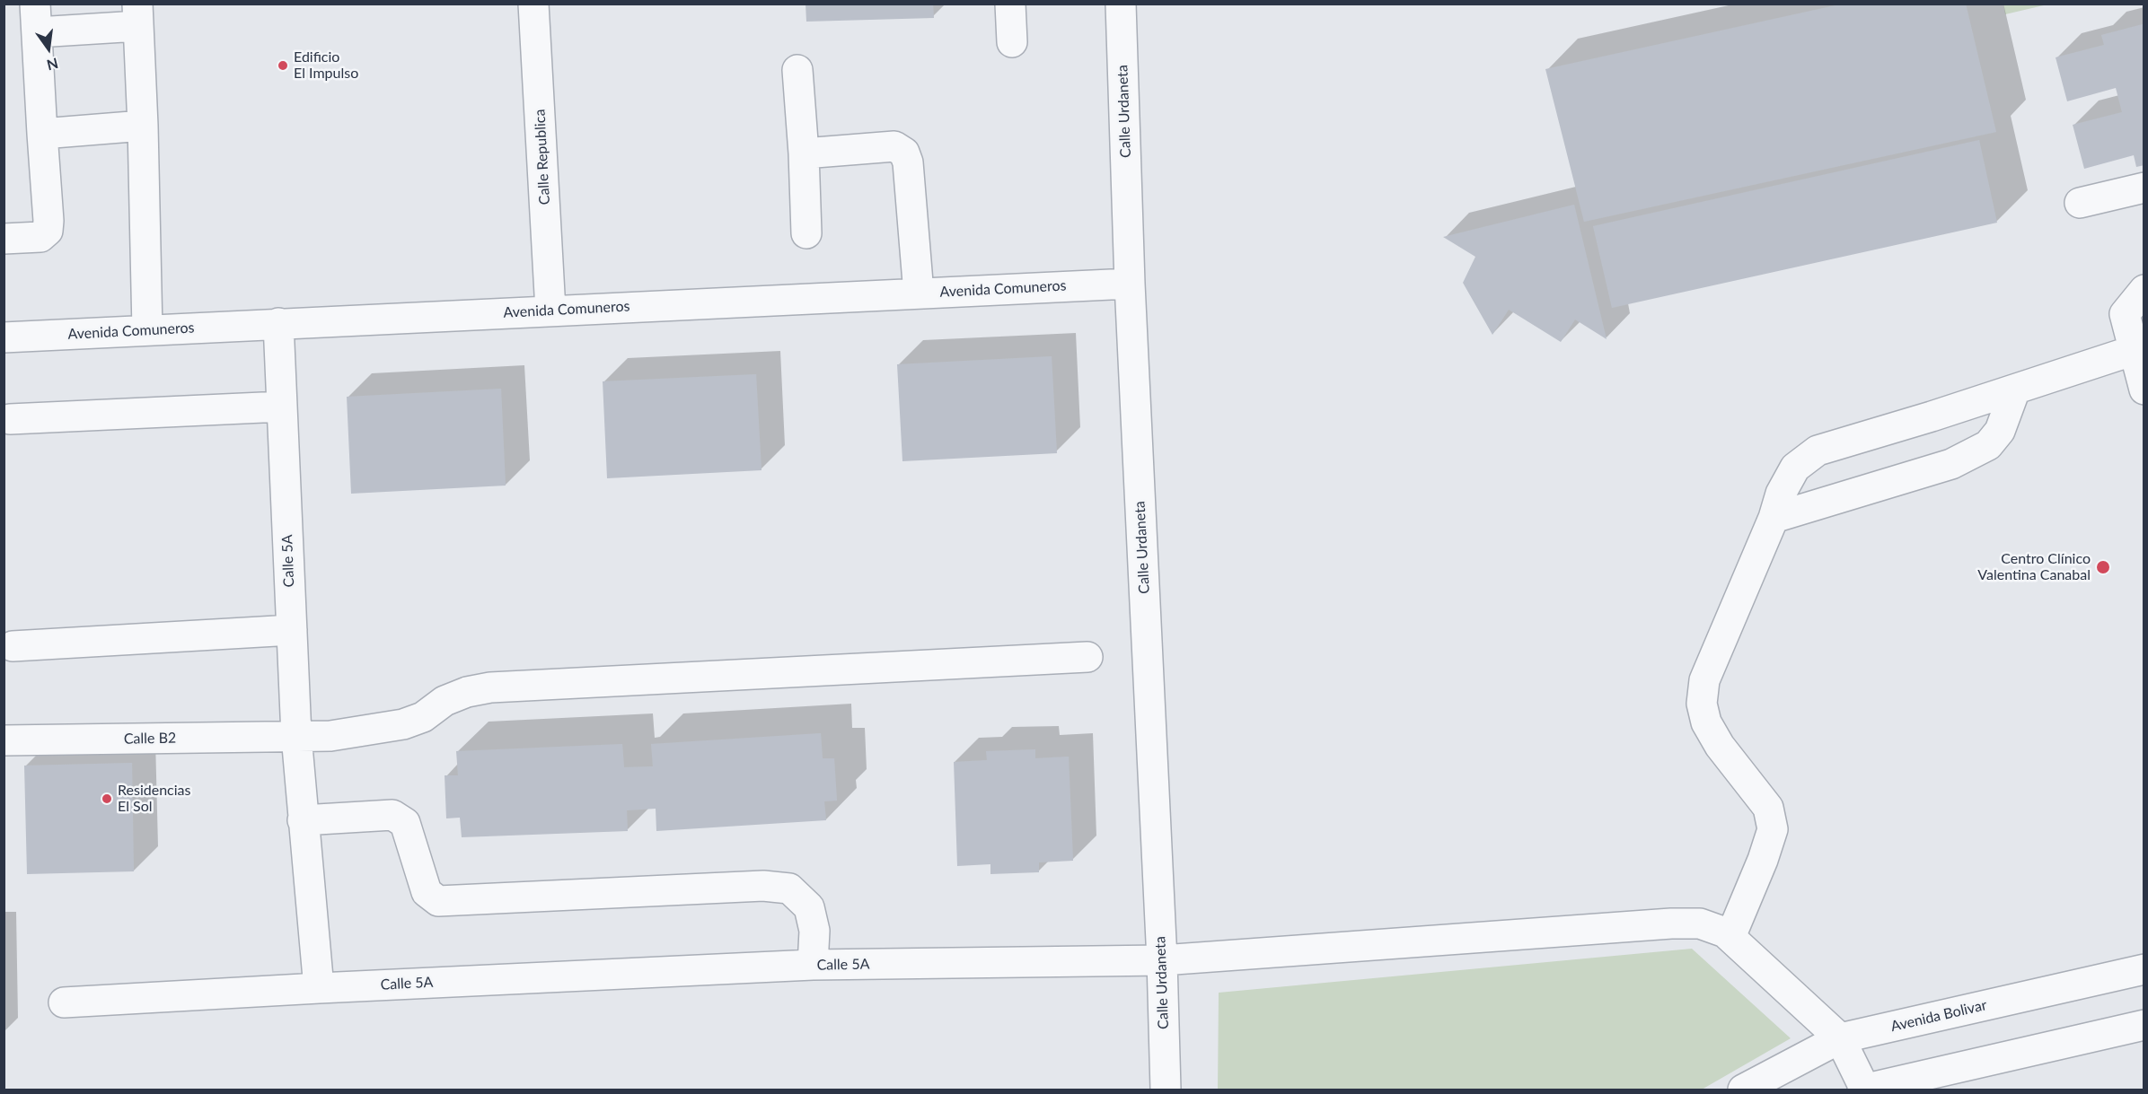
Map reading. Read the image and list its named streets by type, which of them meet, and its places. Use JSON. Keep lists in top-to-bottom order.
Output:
{
  "streets": {
    "street": [
      "Calle Urdaneta",
      "Calle Republica",
      "Avenida Comuneros",
      "Calle 5A",
      "Calle B2",
      "Avenida Bolivar"
    ]
  },
  "crossings": [
    ["Calle Urdaneta", "Avenida Comuneros"],
    ["Calle Urdaneta", "Calle 5A"],
    ["Calle Republica", "Avenida Comuneros"],
    ["Avenida Comuneros", "Calle 5A"],
    ["Calle 5A", "Calle B2"],
    ["Calle 5A", "Avenida Bolivar"]
  ],
  "places": ["Edificio El Impulso", "Centro Clínico Valentina Canabal", "Residencias El Sol"],
  "north": "bottom"
}
